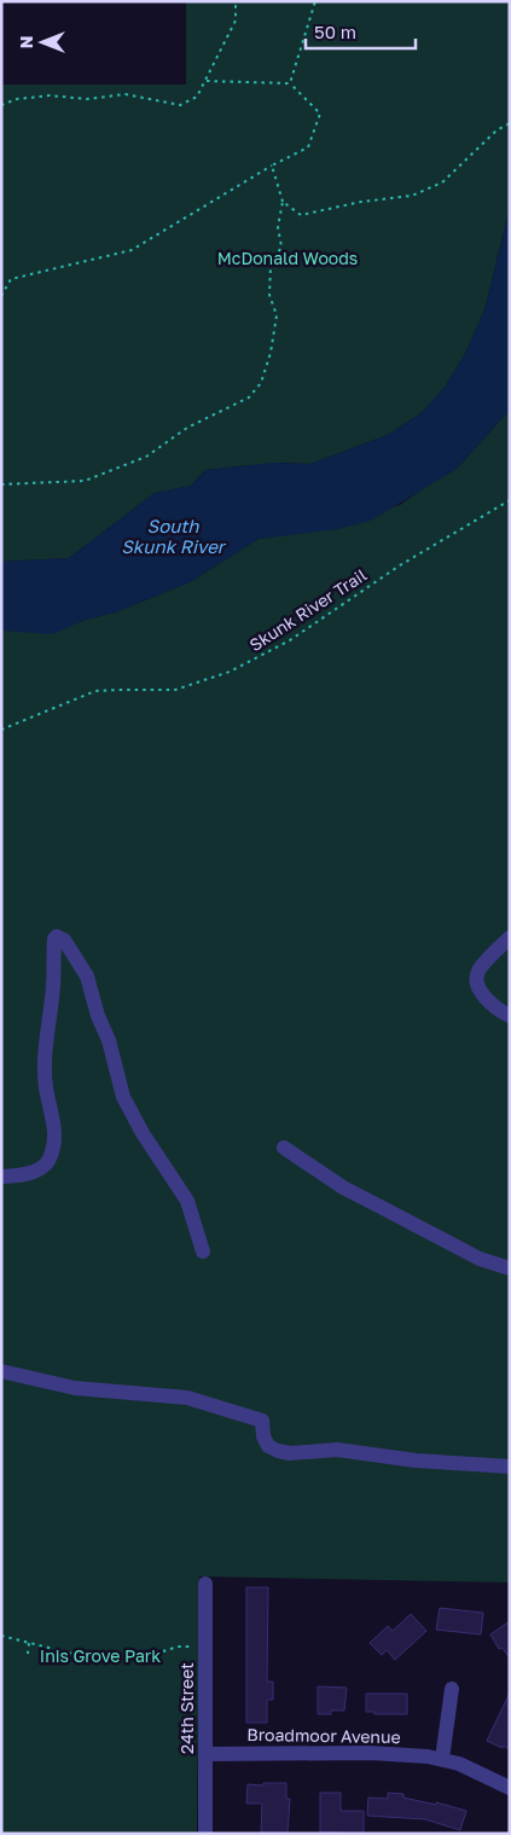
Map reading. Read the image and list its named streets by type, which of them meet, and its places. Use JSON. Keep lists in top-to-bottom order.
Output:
{
  "streets": {
    "street": ["24th Street", "Broadmoor Avenue"],
    "path": ["Skunk River Trail"]
  },
  "crossings": [
    ["24th Street", "Broadmoor Avenue"]
  ],
  "water": ["South Skunk River"],
  "parks": ["McDonald Woods", "Inis Grove Park"],
  "scale_bar": "50 m",
  "north": "left"
}
